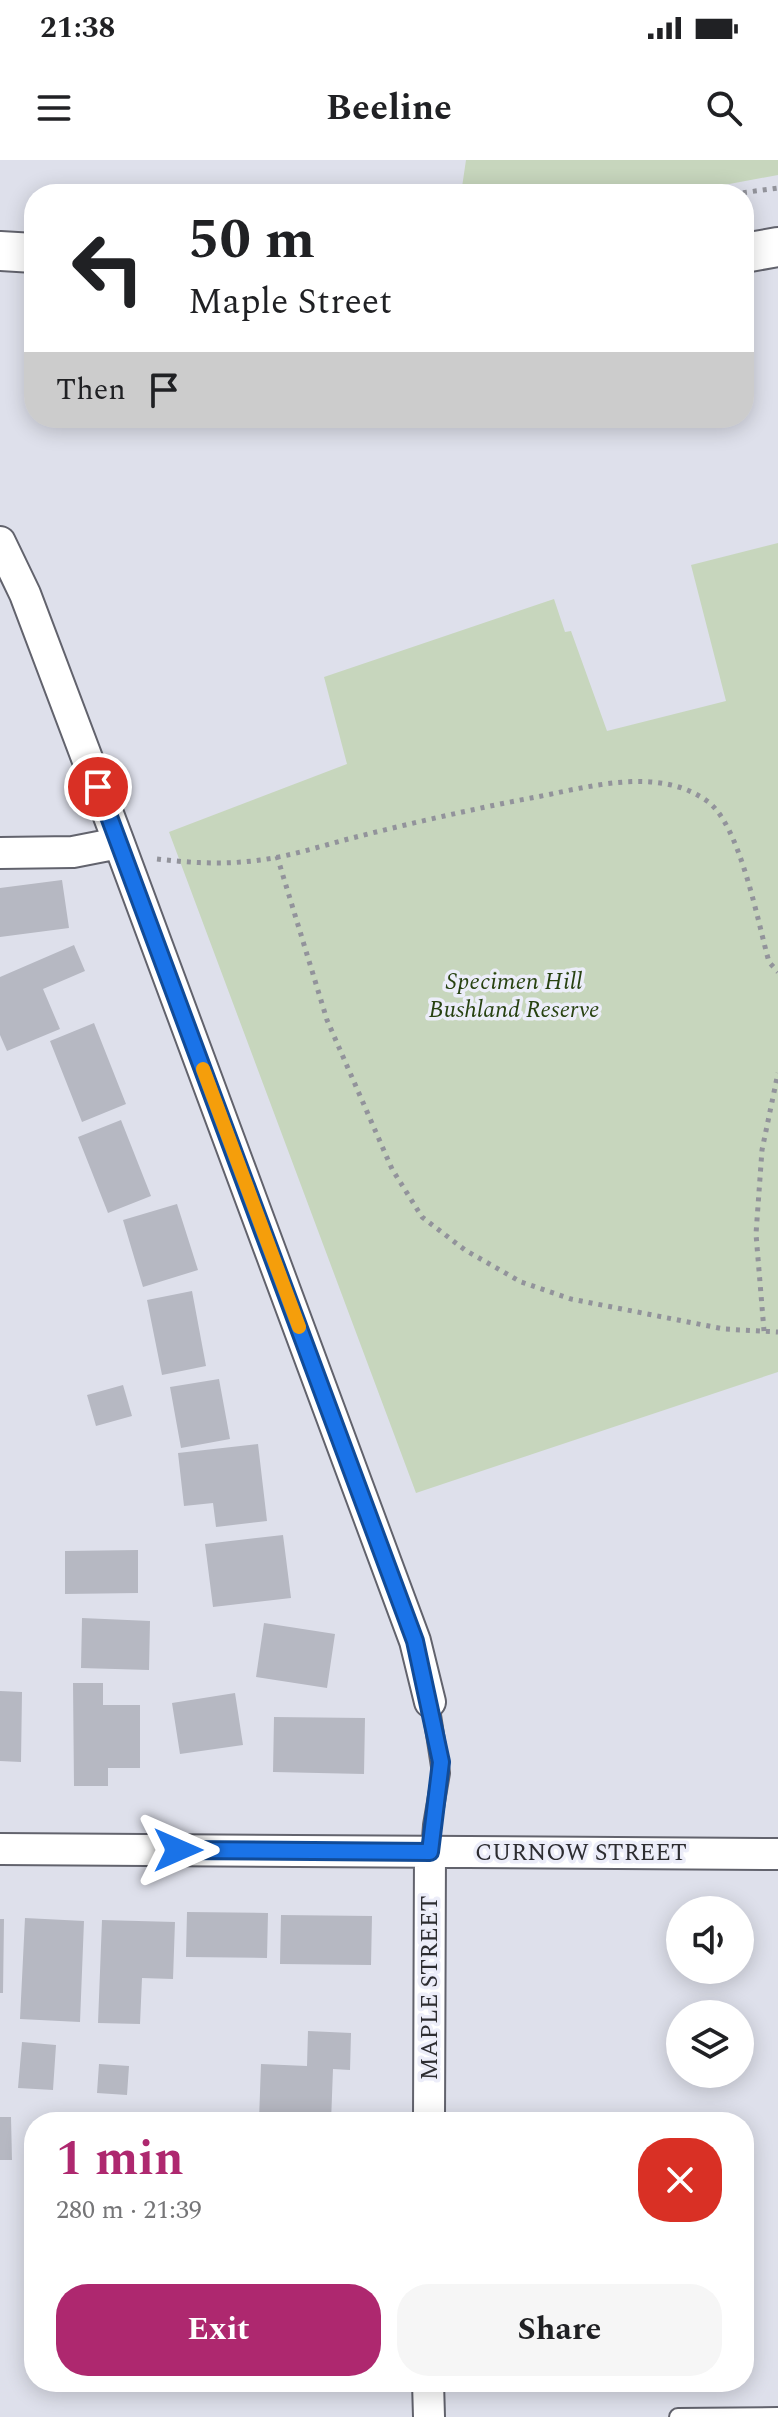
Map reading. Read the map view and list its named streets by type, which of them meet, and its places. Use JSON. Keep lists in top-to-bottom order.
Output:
{
  "streets": {
    "street": ["CURNOW STREET", "MAPLE STREET"]
  },
  "crossings": [
    ["CURNOW STREET", "MAPLE STREET"]
  ],
  "parks": ["Specimen Hill Bushland Reserve"],
  "page": {
    "status": "21:38",
    "header": "Beeline",
    "turn": ["50 m", "Maple Street"],
    "then": "Then",
    "heading": ["1 min", "280 m · 21:39"],
    "buttons": ["Exit", "Share"]
  }
}
